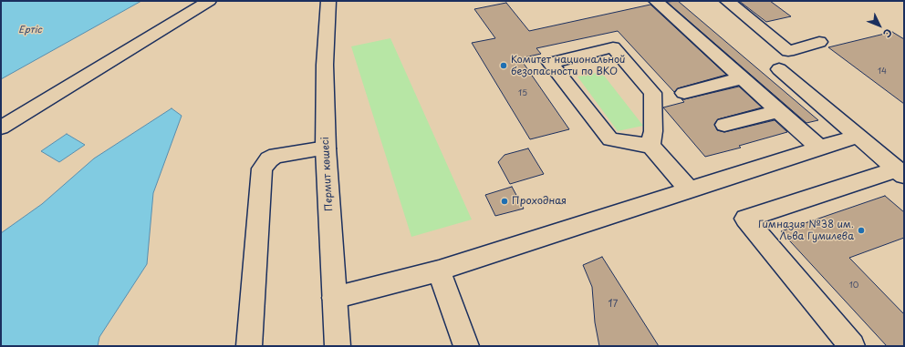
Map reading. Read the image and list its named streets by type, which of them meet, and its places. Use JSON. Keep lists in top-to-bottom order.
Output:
{
  "streets": {
    "main road": ["Пермит көшесі"]
  },
  "water": ["Ертіс"],
  "places": ["Комитет национальной безопасности по ВКО", "Проходная", "Гимназия №38 им. Льва Гумилева"],
  "house_numbers": [
    "14",
    "15",
    "10",
    "17"
  ],
  "north": "bottom right"
}
